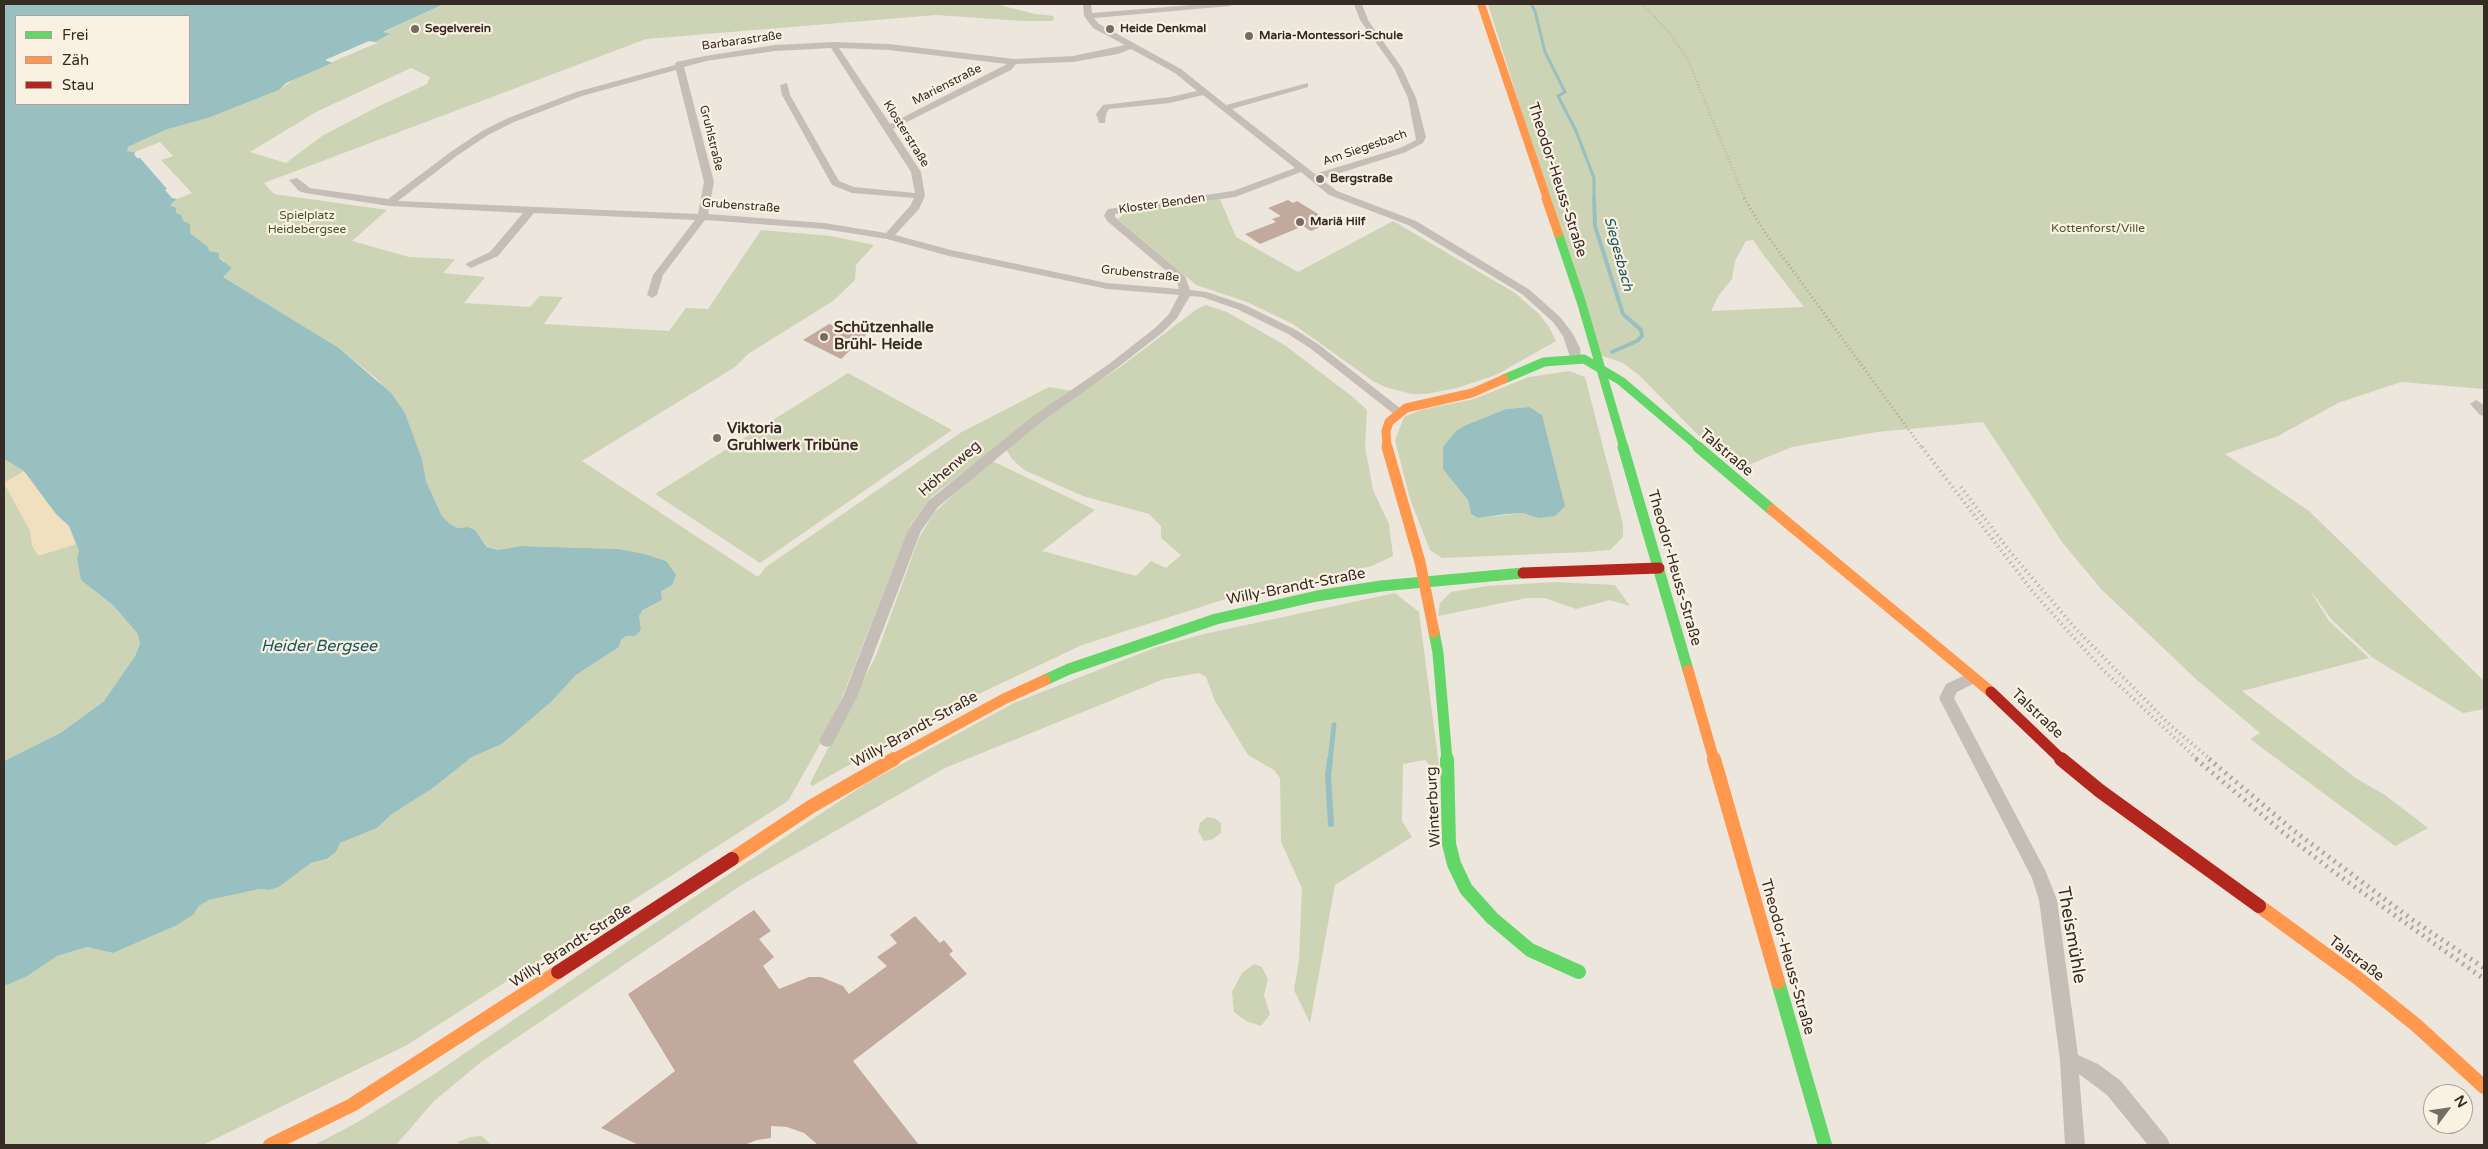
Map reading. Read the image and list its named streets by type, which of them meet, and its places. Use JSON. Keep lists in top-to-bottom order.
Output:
{
  "streets": {
    "street": [
      "Barbarastraße",
      "Marienstraße",
      "Klosterstraße",
      "Gruhlstraße",
      "Am Siegesbach",
      "Theodor-Heuss-Straße",
      "Kloster Benden",
      "Grubenstraße",
      "Talstraße",
      "Höhenweg",
      "Willy-Brandt-Straße",
      "Winterburg",
      "Theismühle"
    ]
  },
  "crossings": [
    ["Barbarastraße", "Marienstraße"],
    ["Barbarastraße", "Klosterstraße"],
    ["Barbarastraße", "Gruhlstraße"],
    ["Barbarastraße", "Grubenstraße"],
    ["Marienstraße", "Klosterstraße"],
    ["Gruhlstraße", "Grubenstraße"],
    ["Theodor-Heuss-Straße", "Willy-Brandt-Straße"],
    ["Kloster Benden", "Grubenstraße"],
    ["Kloster Benden", "Höhenweg"],
    ["Grubenstraße", "Höhenweg"],
    ["Talstraße", "Theismühle"],
    ["Willy-Brandt-Straße", "Winterburg"]
  ],
  "water": ["Siegesbach", "Heider Bergsee"],
  "parks": ["Spielplatz Heidebergsee", "Kottenforst/Ville"],
  "places": [
    "Segelverein",
    "Heide Denkmal",
    "Maria-Montessori-Schule",
    "Bergstraße",
    "Mariä Hilf",
    "Schützenhalle Brühl- Heide",
    "Viktoria Gruhlwerk Tribüne"
  ],
  "legend": ["Frei", "Zäh", "Stau"],
  "north": "top right"
}
